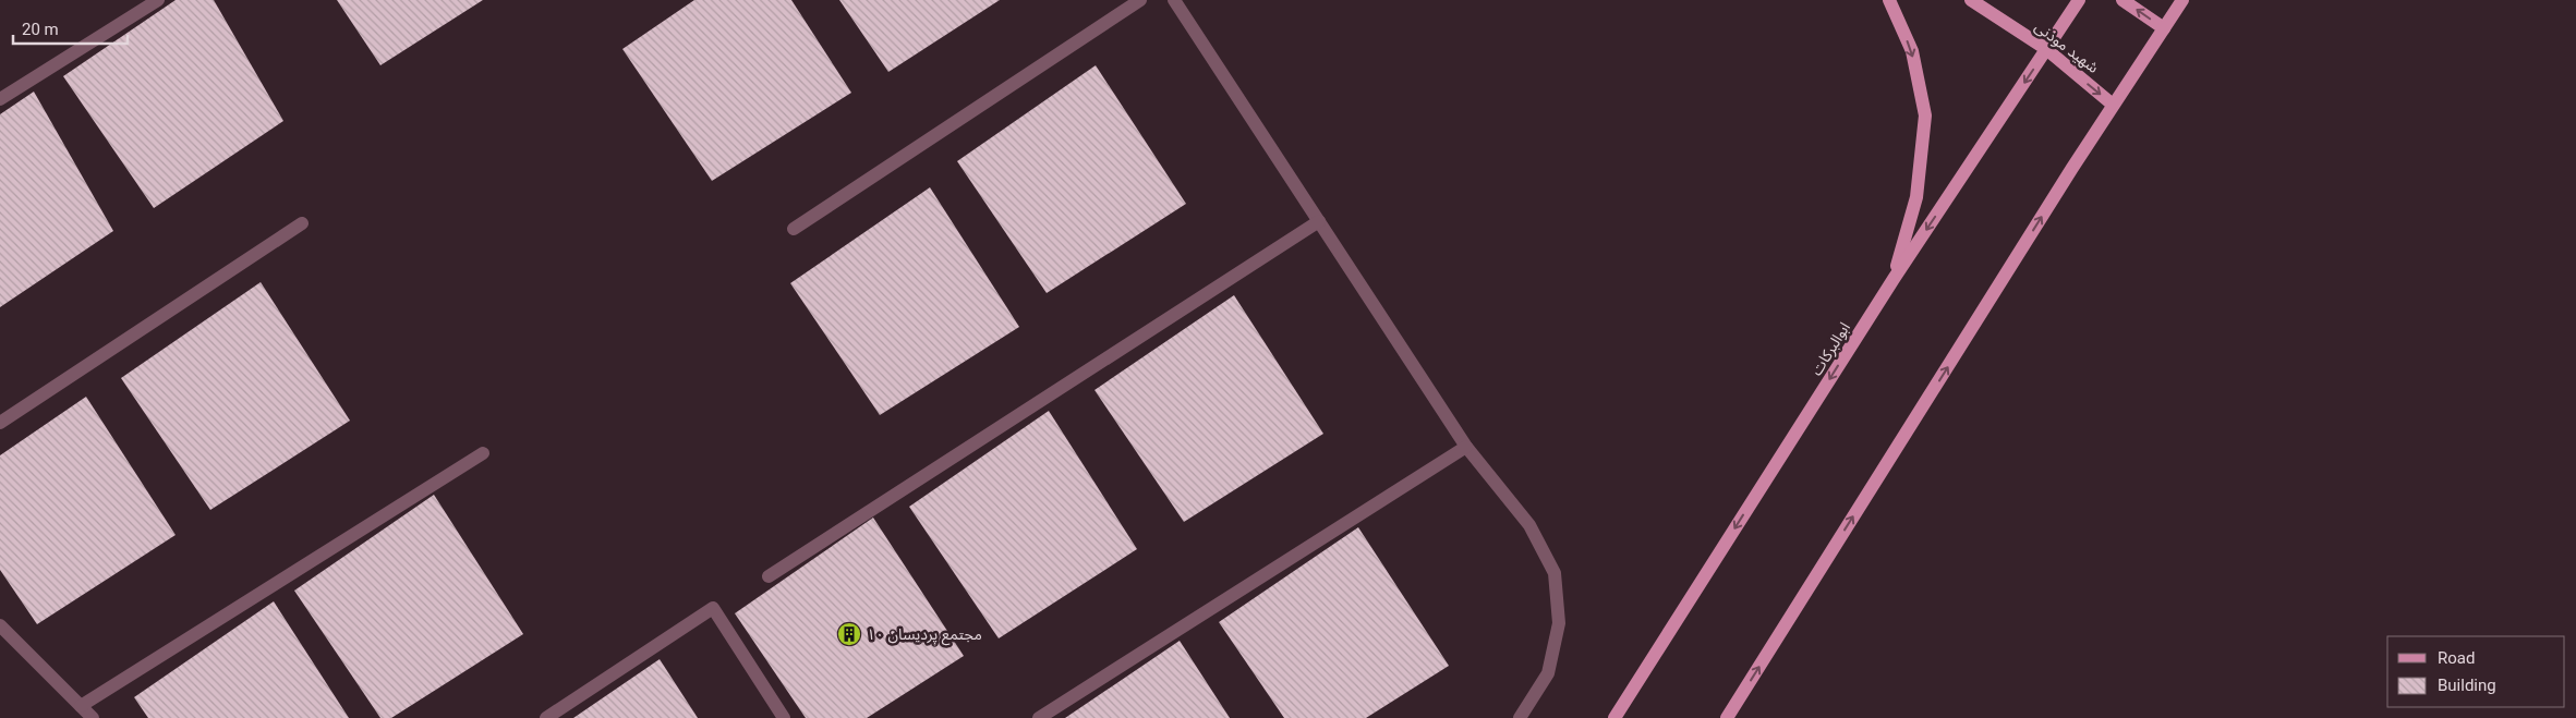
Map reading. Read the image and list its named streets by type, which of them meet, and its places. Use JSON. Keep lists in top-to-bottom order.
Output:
{
  "streets": {
    "main road": ["شهید موذنی", "ابوالبرکات"]
  },
  "crossings": [
    ["شهید موذنی", "ابوالبرکات"]
  ],
  "places": {
    "building": ["مجتمع پردیسان ۱۰"]
  },
  "legend": ["Road", "Building"],
  "scale_bar": "20 m"
}
